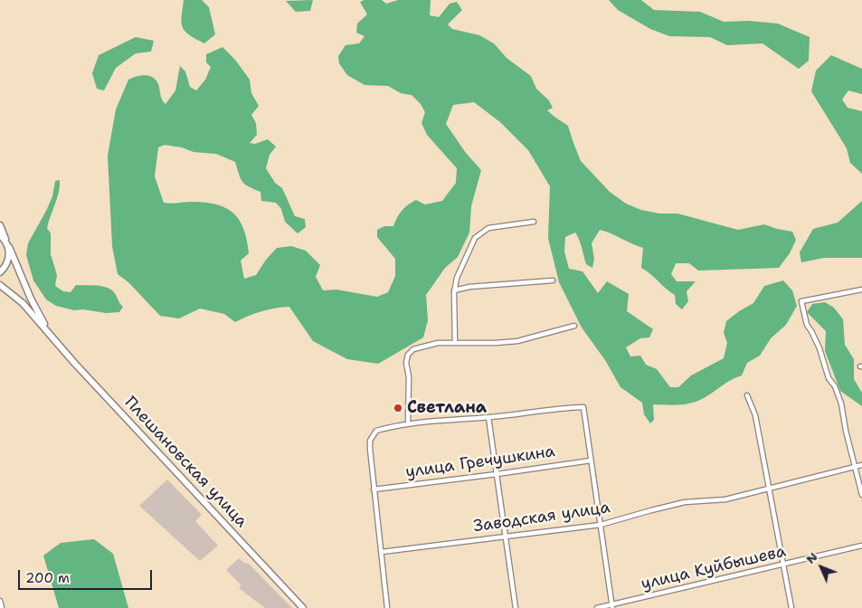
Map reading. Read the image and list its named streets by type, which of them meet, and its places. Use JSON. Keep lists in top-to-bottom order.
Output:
{
  "streets": {
    "main road": ["Плешановская улица"],
    "street": ["улица Гречушкина", "Заводская улица", "улица Куйбышева"]
  },
  "places": ["Светлана"],
  "scale_bar": "200 m",
  "north": "top left"
}
